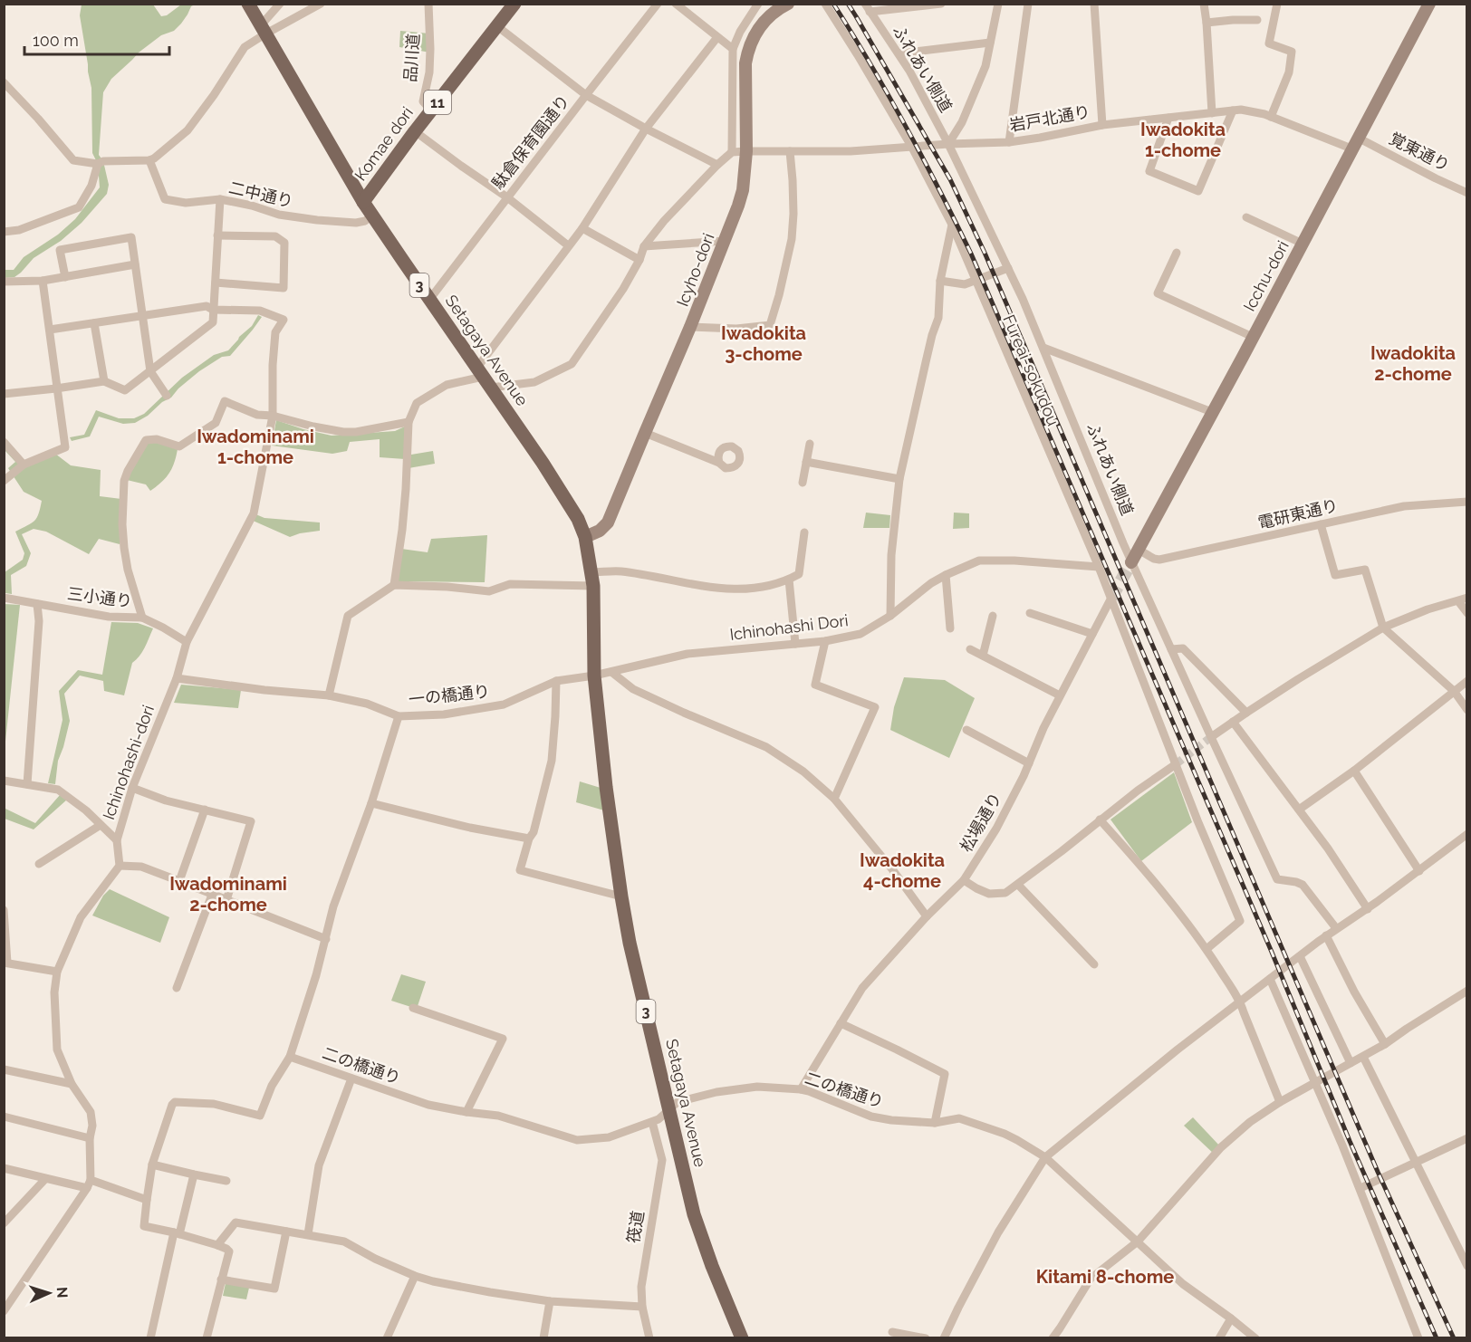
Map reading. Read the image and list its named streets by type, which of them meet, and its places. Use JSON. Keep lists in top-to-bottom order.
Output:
{
  "streets": {
    "main road": [
      "11",
      "Komae dori",
      "3",
      "Setagaya Avenue"
    ],
    "street": [
      "品川道",
      "ふれあい側道",
      "岩戸北通り",
      "駄倉保育園通り",
      "覚東通り",
      "二中通り",
      "Icyho-dori",
      "Icchu-dori",
      "Fureai-sokudou",
      "電研東通り",
      "三小通り",
      "Ichinohashi Dori",
      "一の橋通り",
      "Ichinohashi-dori",
      "松場通り",
      "二の橋通り",
      "筏道"
    ]
  },
  "crossings": [
    ["品川道", "Komae dori"],
    ["ふれあい側道", "岩戸北通り"],
    ["ふれあい側道", "Icchu-dori"],
    ["岩戸北通り", "覚東通り"],
    ["岩戸北通り", "Icyho-dori"],
    ["岩戸北通り", "Icchu-dori"],
    ["岩戸北通り", "Fureai-sokudou"],
    ["駄倉保育園通り", "Setagaya Avenue"],
    ["Komae dori", "Setagaya Avenue"],
    ["覚東通り", "Icchu-dori"],
    ["二中通り", "Setagaya Avenue"],
    ["Icyho-dori", "Setagaya Avenue"],
    ["Icchu-dori", "電研東通り"],
    ["3", "Setagaya Avenue"],
    ["3", "Ichinohashi Dori"],
    ["3", "一の橋通り"],
    ["Setagaya Avenue", "Ichinohashi Dori"],
    ["Setagaya Avenue", "一の橋通り"],
    ["Setagaya Avenue", "二の橋通り"],
    ["Fureai-sokudou", "Ichinohashi Dori"],
    ["Fureai-sokudou", "松場通り"],
    ["三小通り", "Ichinohashi-dori"],
    ["Ichinohashi Dori", "一の橋通り"],
    ["一の橋通り", "Ichinohashi-dori"],
    ["松場通り", "二の橋通り"],
    ["二の橋通り", "筏道"]
  ],
  "districts": [
    "Iwadokita 1-chome",
    "Iwadokita 3-chome",
    "Iwadokita 2-chome",
    "Iwadominami 1-chome",
    "Iwadokita 4-chome",
    "Iwadominami 2-chome",
    "Kitami 8-chome"
  ],
  "scale_bar": "100 m",
  "north": "right"
}
